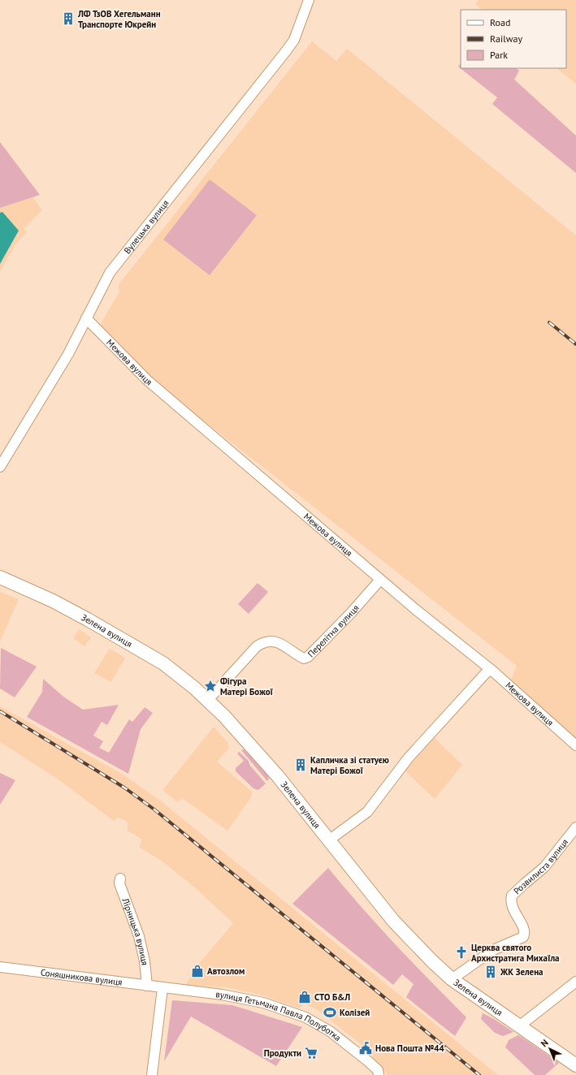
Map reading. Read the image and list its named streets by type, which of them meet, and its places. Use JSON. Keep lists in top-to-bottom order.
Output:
{
  "streets": {
    "main road": ["Зелена вулиця"],
    "street": [
      "Вулецька вулиця",
      "Межова вулиця",
      "Перелітна вулиця",
      "Розвилиста вулиця",
      "Лірницька вулиця",
      "Соняшникова вулиця",
      "вулиця Гетьмана Павла Полуботка"
    ]
  },
  "crossings": [
    ["Вулецька вулиця", "Межова вулиця"],
    ["Межова вулиця", "Перелітна вулиця"],
    ["Перелітна вулиця", "Зелена вулиця"],
    ["Зелена вулиця", "Розвилиста вулиця"],
    ["Лірницька вулиця", "Соняшникова вулиця"],
    ["Соняшникова вулиця", "вулиця Гетьмана Павла Полуботка"]
  ],
  "places": {
    "building": ["ЛФ ТзОВ Хегельманн Транспорте Юкрейн", "Капличка зі статуєю Матері Божої", "ЖК Зелена"],
    "place": ["Фігура Матері Божої"],
    "church": ["Церква святого Архистратига Михаїла"],
    "shop": ["Автозлом", "СТО Б&Л"],
    "sports": ["Колізей"],
    "public building": ["Нова Пошта №44"],
    "supermarket": ["Продукти"]
  },
  "legend": ["Road", "Railway", "Park"],
  "north": "top left"
}
